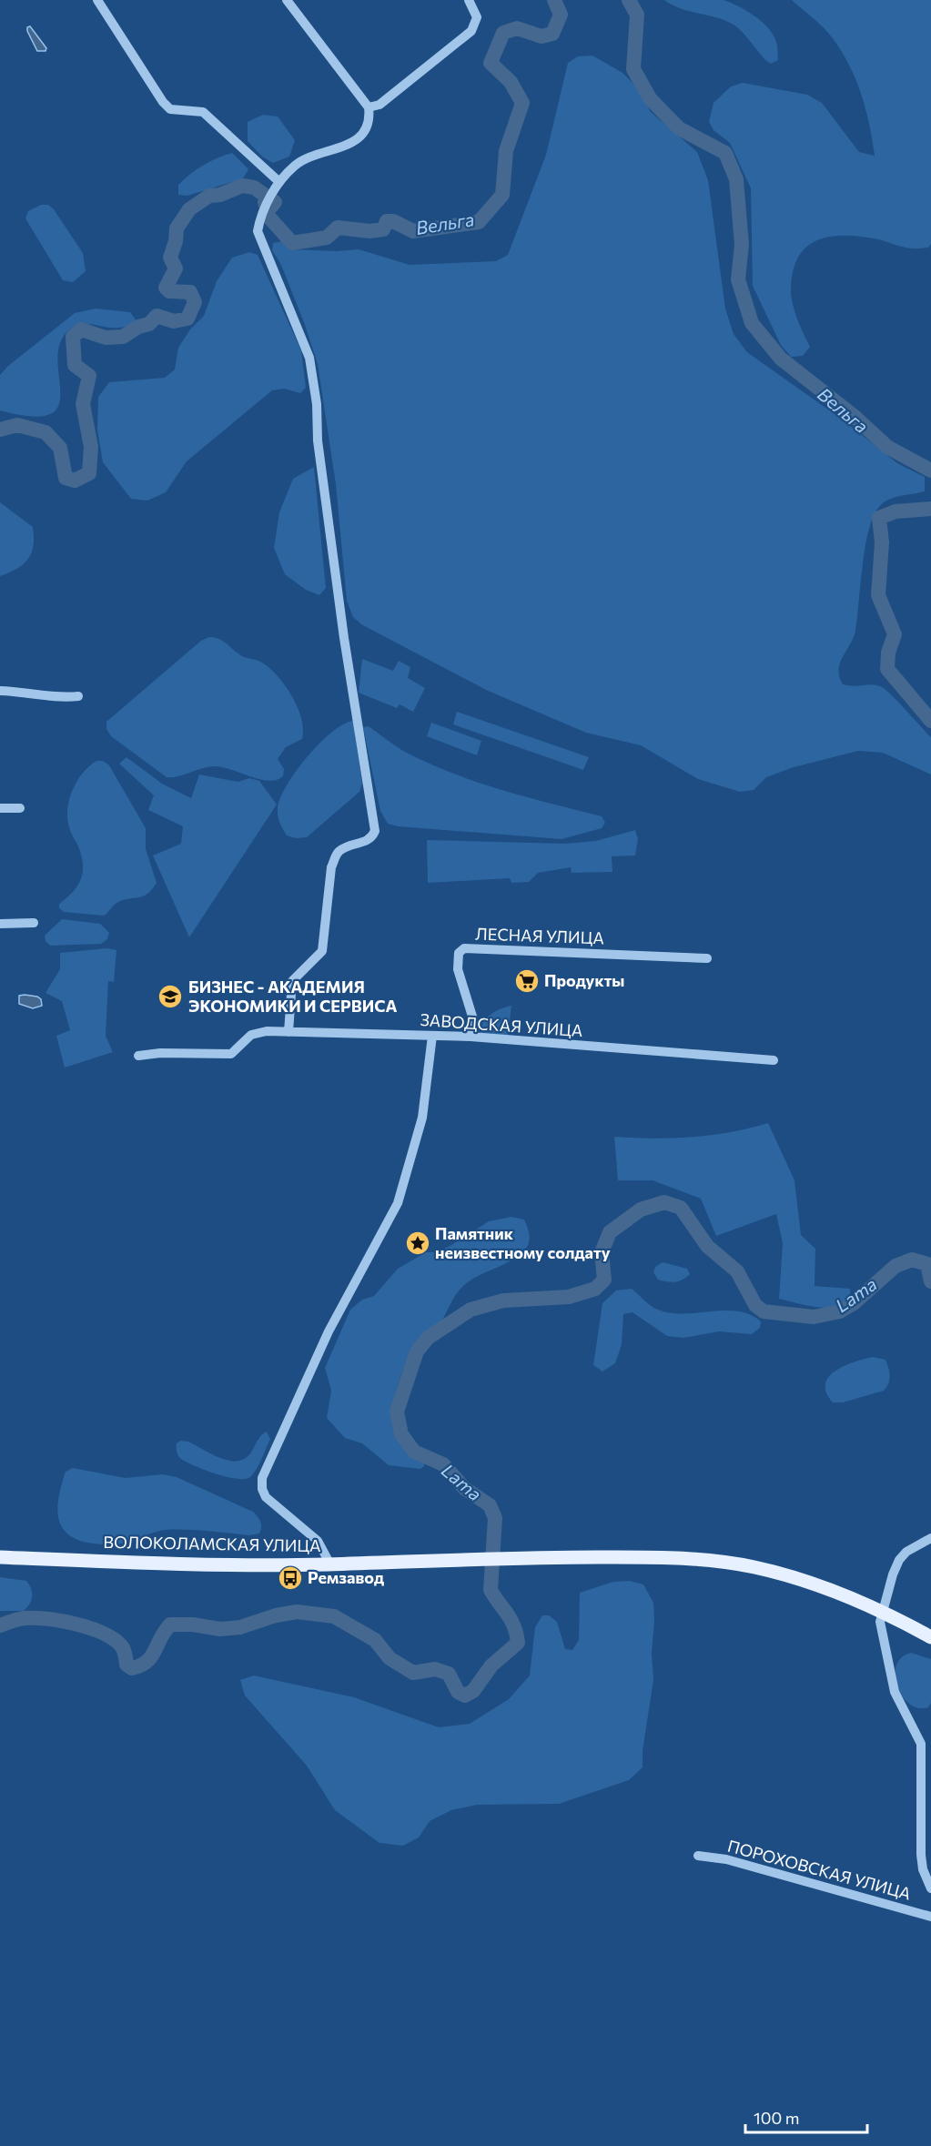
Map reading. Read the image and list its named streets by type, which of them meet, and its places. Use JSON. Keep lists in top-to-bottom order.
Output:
{
  "streets": {
    "main road": ["ВОЛОКОЛАМСКАЯ УЛИЦА"],
    "street": ["ЛЕСНАЯ УЛИЦА", "ЗАВОДСКАЯ УЛИЦА", "ПОРОХОВСКАЯ УЛИЦА"]
  },
  "crossings": [
    ["ЛЕСНАЯ УЛИЦА", "ЗАВОДСКАЯ УЛИЦА"]
  ],
  "water": ["Вельга", "Lama"],
  "places": {
    "supermarket": ["Продукты"],
    "school or university": ["БИЗНЕС - АКАДЕМИЯ ЭКОНОМИКИ И СЕРВИСА"],
    "place": ["Памятник неизвестному солдату"],
    "bus stop": ["Ремзавод"]
  },
  "scale_bar": "100 m"
}
